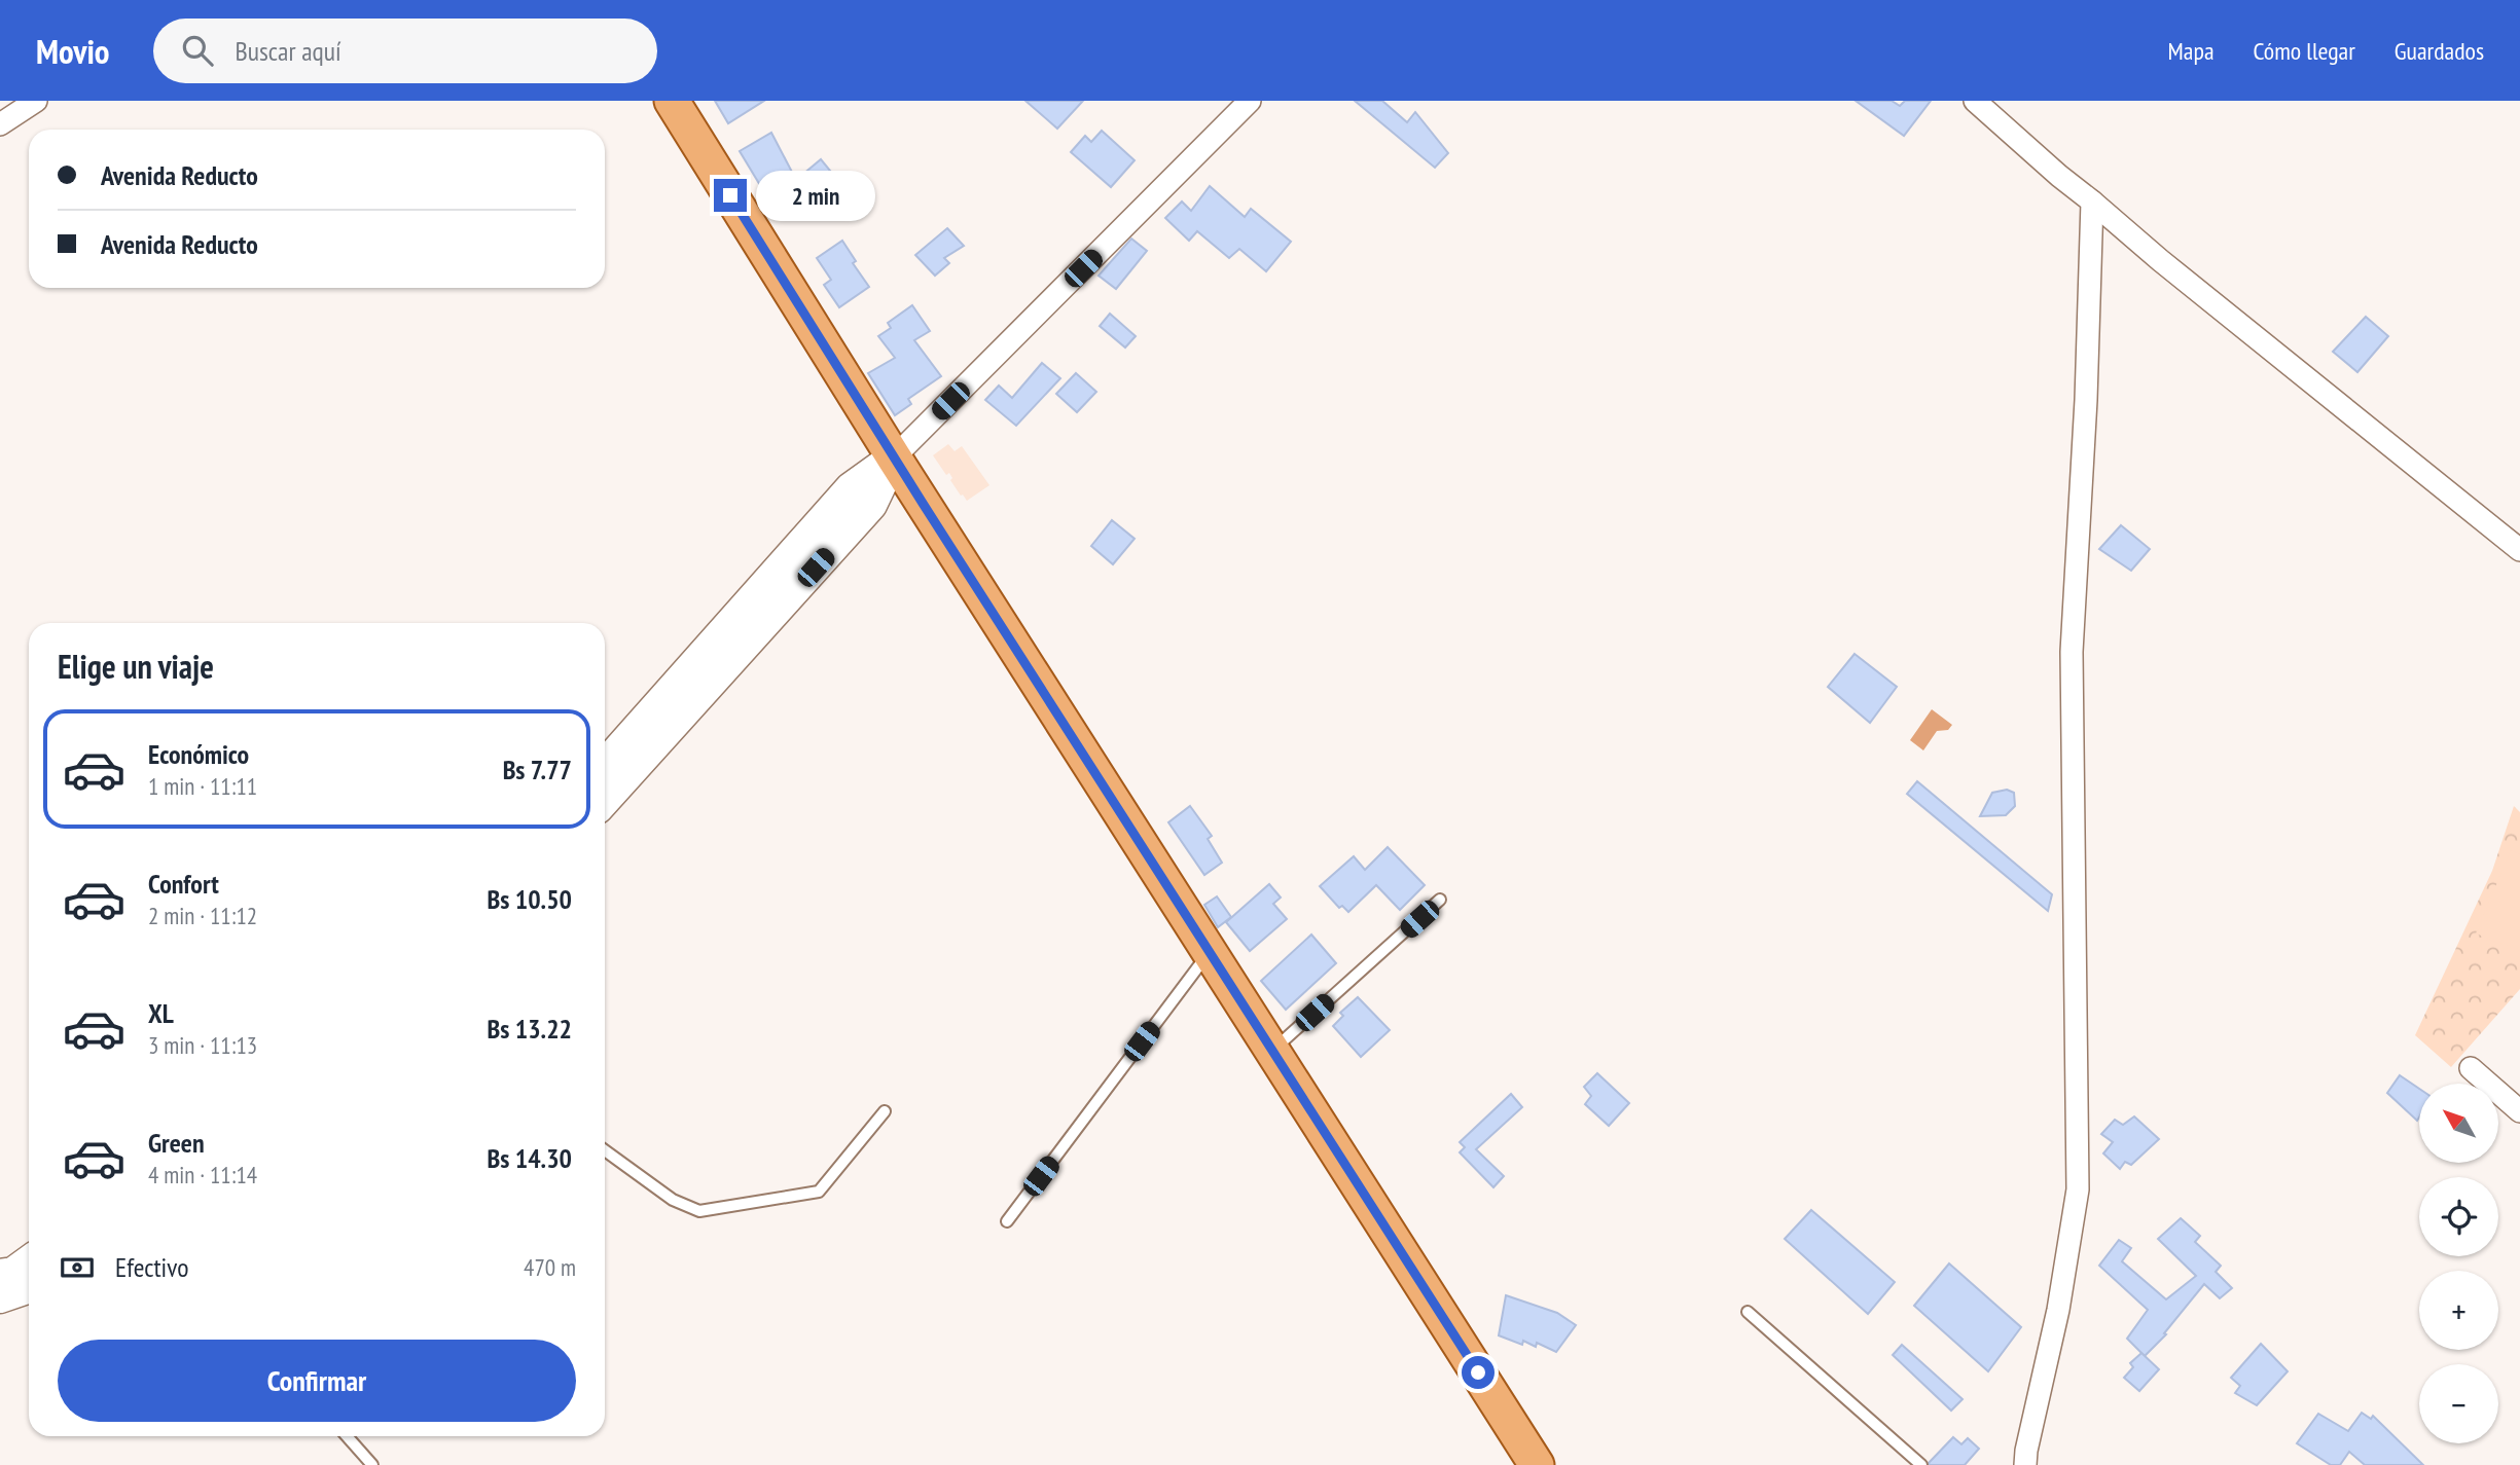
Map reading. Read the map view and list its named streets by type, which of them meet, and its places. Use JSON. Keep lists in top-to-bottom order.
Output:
{
  "north": "top left",
  "page": {
    "header": "Movio",
    "search": "Buscar aquí",
    "nav": ["Mapa", "Cómo llegar", "Guardados"],
    "banner": ["Avenida Reducto", "Avenida Reducto"],
    "bubble": "2 min",
    "heading": "Elige un viaje",
    "list": [
      {
        "name": "Económico",
        "note": "1 min · 11:11",
        "value": "Bs 7.77"
      },
      {
        "name": "Confort",
        "note": "2 min · 11:12",
        "value": "Bs 10.50"
      },
      {
        "name": "XL",
        "note": "3 min · 11:13",
        "value": "Bs 13.22"
      },
      {
        "name": "Green",
        "note": "4 min · 11:14",
        "value": "Bs 14.30"
      }
    ],
    "map_buttons": ["+", "−"],
    "pay": ["Efectivo", "470 m"],
    "buttons": "Confirmar"
  }
}
